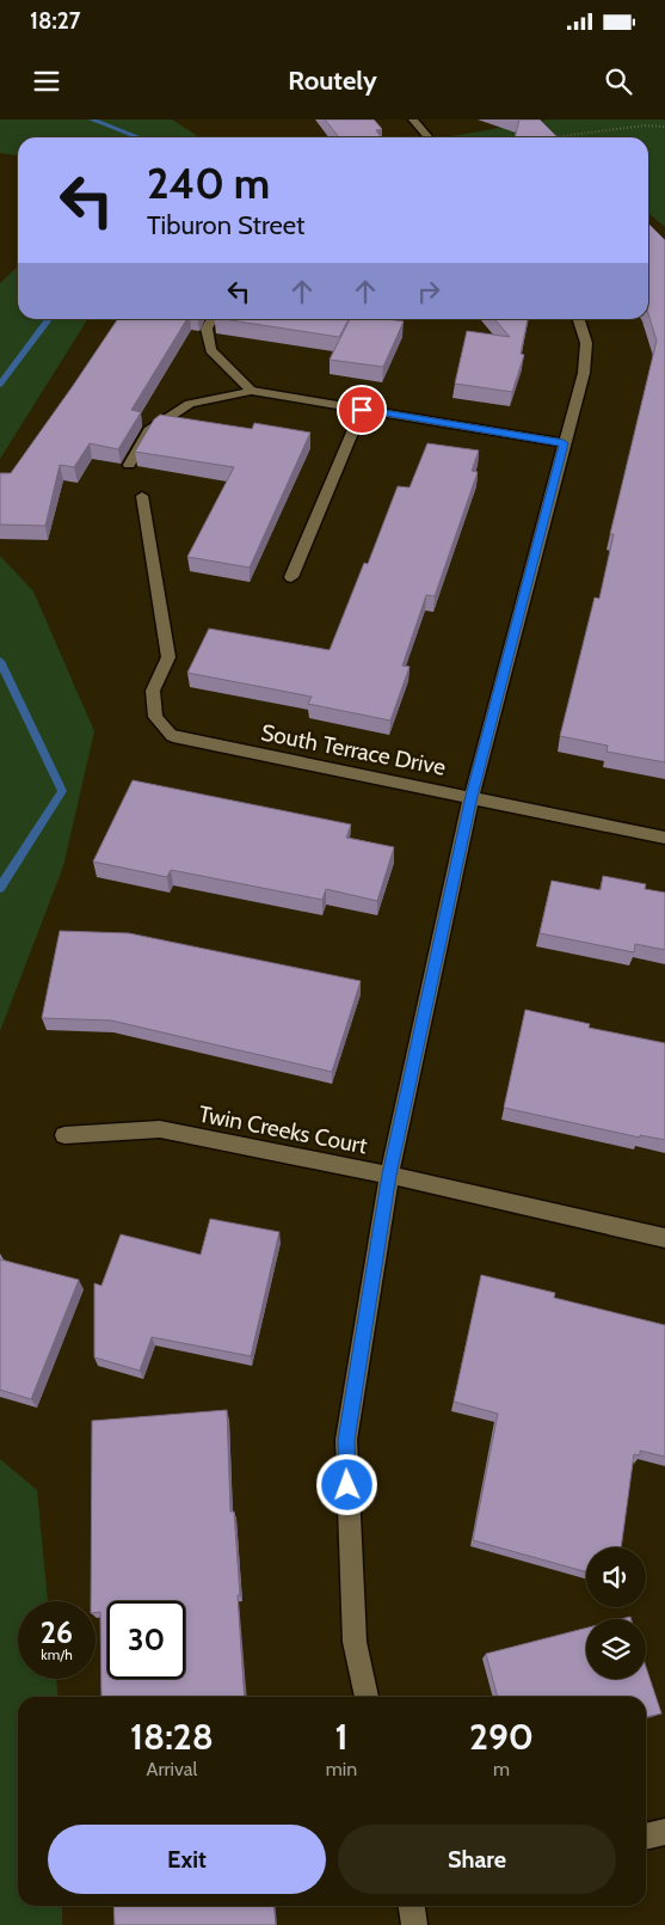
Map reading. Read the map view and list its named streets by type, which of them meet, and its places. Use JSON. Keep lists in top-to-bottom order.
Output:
{
  "streets": {
    "street": ["South Terrace Drive", "Twin Creeks Court"]
  },
  "page": {
    "status": "18:27",
    "header": "Routely",
    "turn": ["240 m", "Tiburon Street"],
    "speed": "26 km/h",
    "limit": "30",
    "eta": [
      "18:28",
      "Arrival",
      "1",
      "min",
      "290",
      "m"
    ],
    "buttons": ["Exit", "Share"]
  }
}
